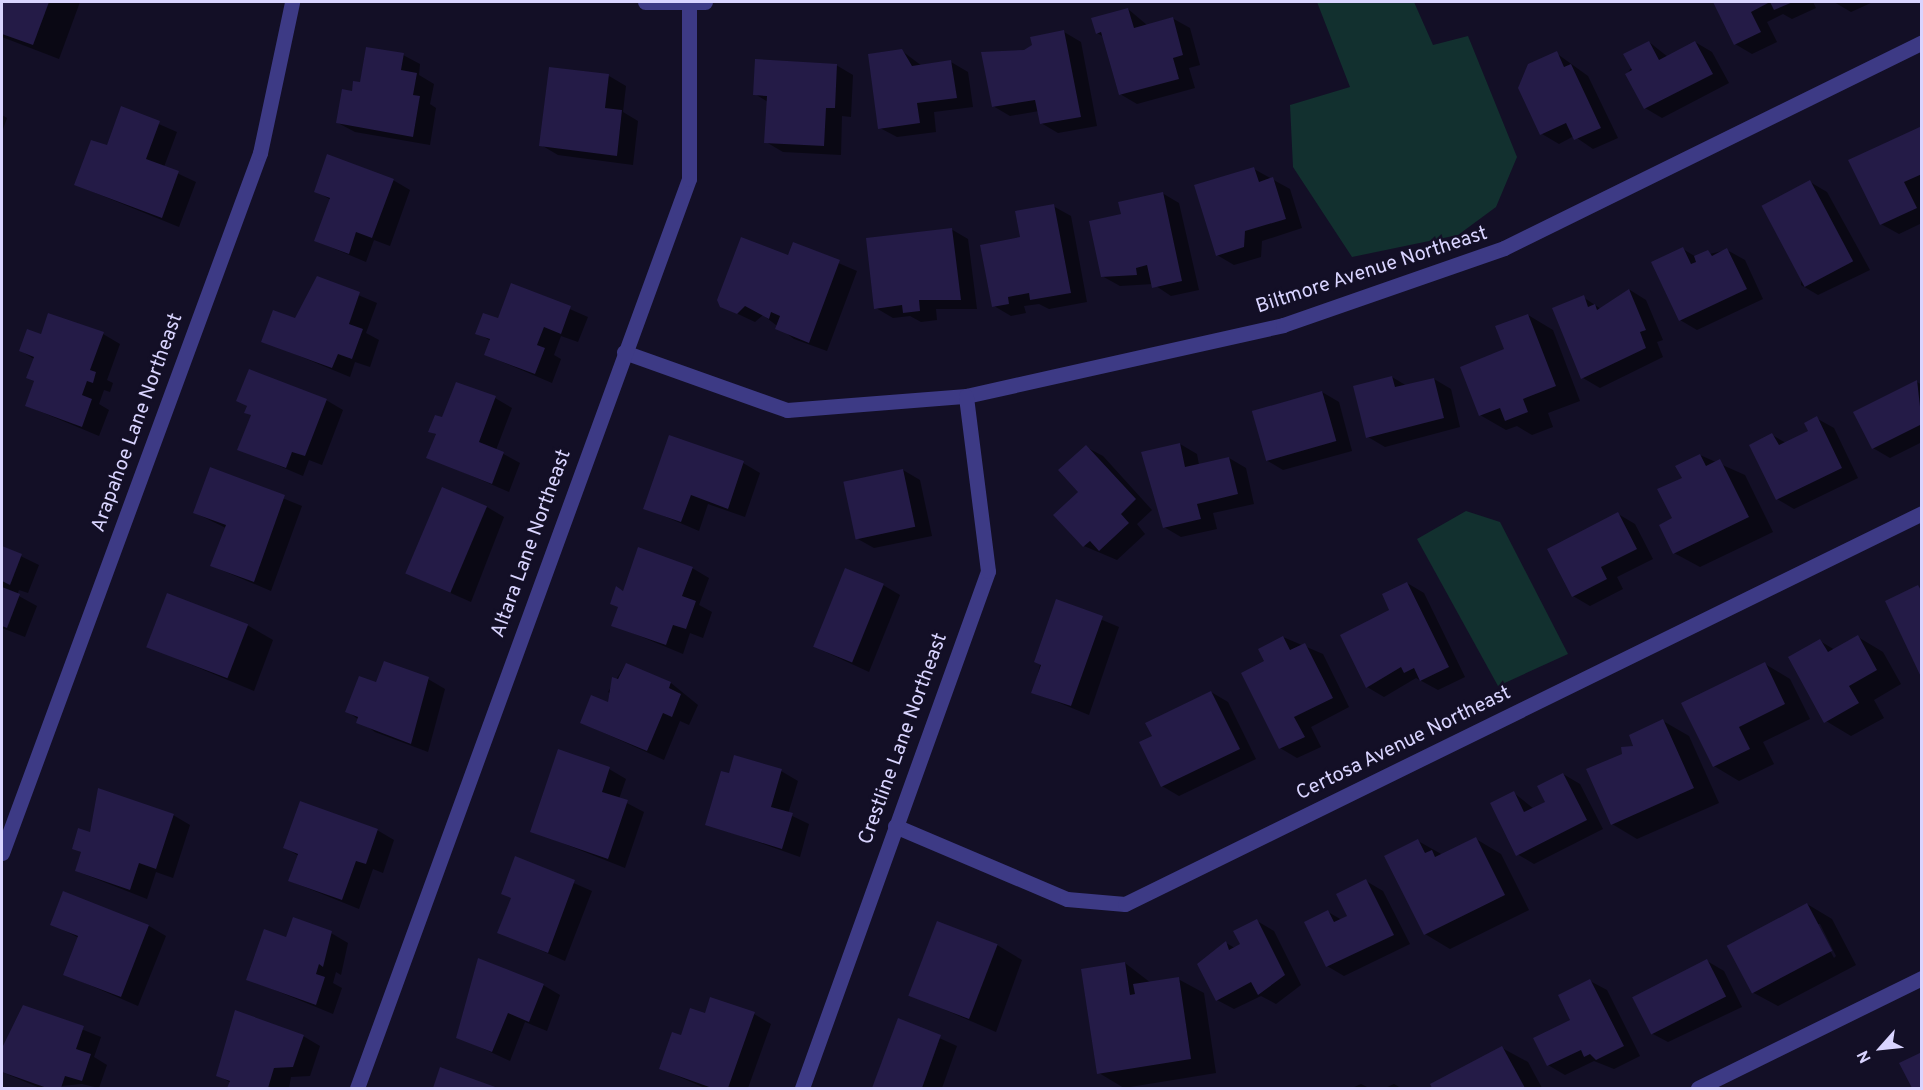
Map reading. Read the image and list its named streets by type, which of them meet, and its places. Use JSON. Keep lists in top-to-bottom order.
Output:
{
  "streets": {
    "street": [
      "Biltmore Avenue Northeast",
      "Arapahoe Lane Northeast",
      "Altara Lane Northeast",
      "Crestline Lane Northeast",
      "Certosa Avenue Northeast"
    ]
  },
  "crossings": [
    ["Biltmore Avenue Northeast", "Altara Lane Northeast"],
    ["Biltmore Avenue Northeast", "Crestline Lane Northeast"],
    ["Crestline Lane Northeast", "Certosa Avenue Northeast"]
  ],
  "north": "bottom left"
}
